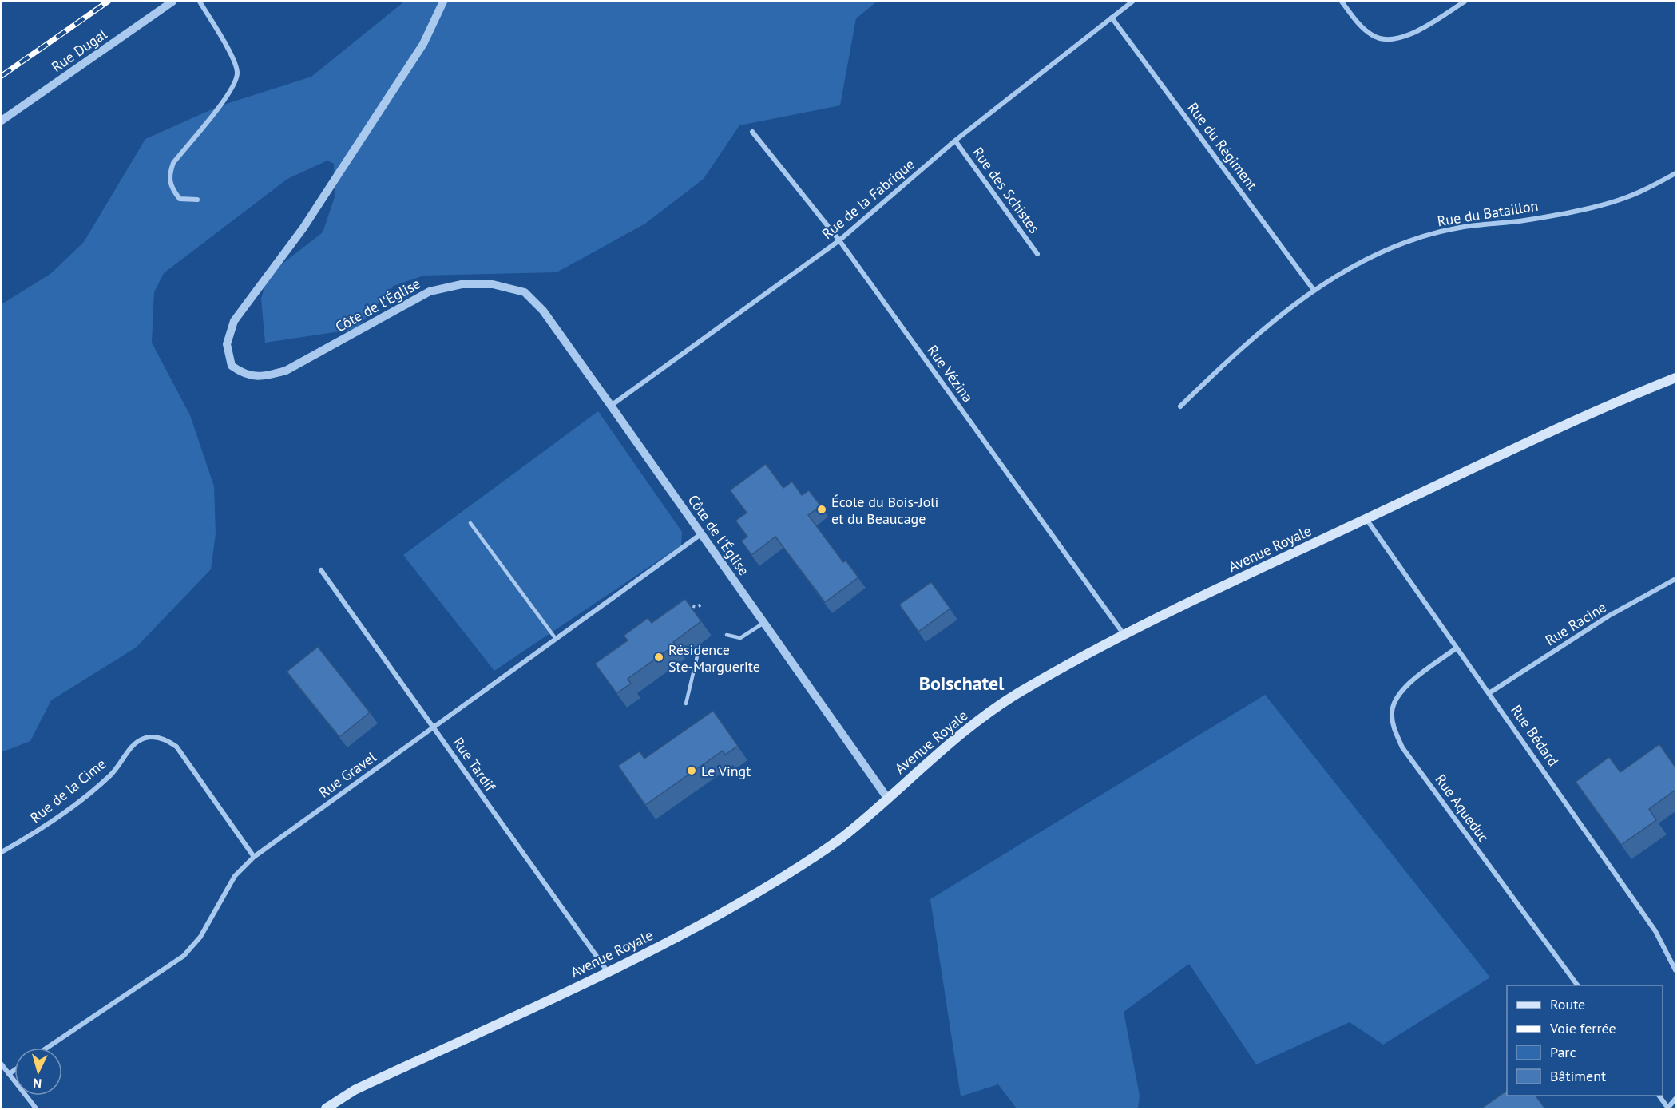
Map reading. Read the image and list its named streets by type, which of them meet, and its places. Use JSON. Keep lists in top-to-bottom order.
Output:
{
  "streets": {
    "main road": ["Avenue Royale"],
    "street": [
      "Rue Dugal",
      "Rue du Régiment",
      "Rue des Schistes",
      "Rue de la Fabrique",
      "Rue du Bataillon",
      "Côte de l'Église",
      "Rue Vézina",
      "Rue Racine",
      "Rue Bédard",
      "Rue Tardif",
      "Rue Gravel",
      "Rue de la Cime",
      "Rue Aqueduc"
    ]
  },
  "crossings": [
    ["Rue du Régiment", "Rue de la Fabrique"],
    ["Rue du Régiment", "Rue du Bataillon"],
    ["Rue des Schistes", "Rue de la Fabrique"],
    ["Rue de la Fabrique", "Côte de l'Église"],
    ["Rue de la Fabrique", "Rue Vézina"],
    ["Côte de l'Église", "Avenue Royale"],
    ["Côte de l'Église", "Rue Gravel"],
    ["Rue Vézina", "Avenue Royale"],
    ["Avenue Royale", "Rue Bédard"],
    ["Avenue Royale", "Rue Tardif"],
    ["Rue Racine", "Rue Bédard"],
    ["Rue Bédard", "Rue Aqueduc"],
    ["Rue Tardif", "Rue Gravel"],
    ["Rue Gravel", "Rue de la Cime"]
  ],
  "districts": ["Boischatel"],
  "places": ["École du Bois-Joli et du Beaucage", "Résidence Ste-Marguerite", "Le Vingt"],
  "legend": [
    "Route",
    "Voie ferrée",
    "Parc",
    "Bâtiment"
  ],
  "north": "bottom"
}
